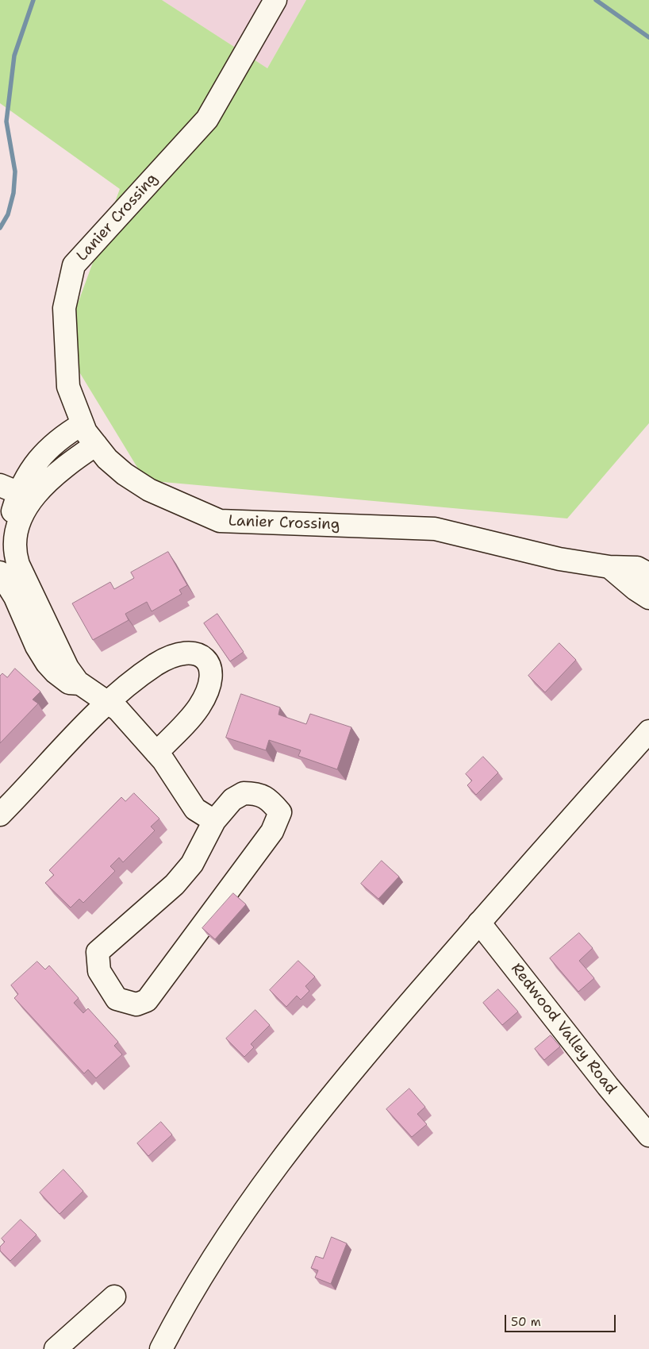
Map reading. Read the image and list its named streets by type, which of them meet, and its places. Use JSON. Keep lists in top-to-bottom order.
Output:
{
  "streets": {
    "main road": ["Lanier Crossing", "Redwood Valley Road"]
  },
  "scale_bar": "50 m"
}
